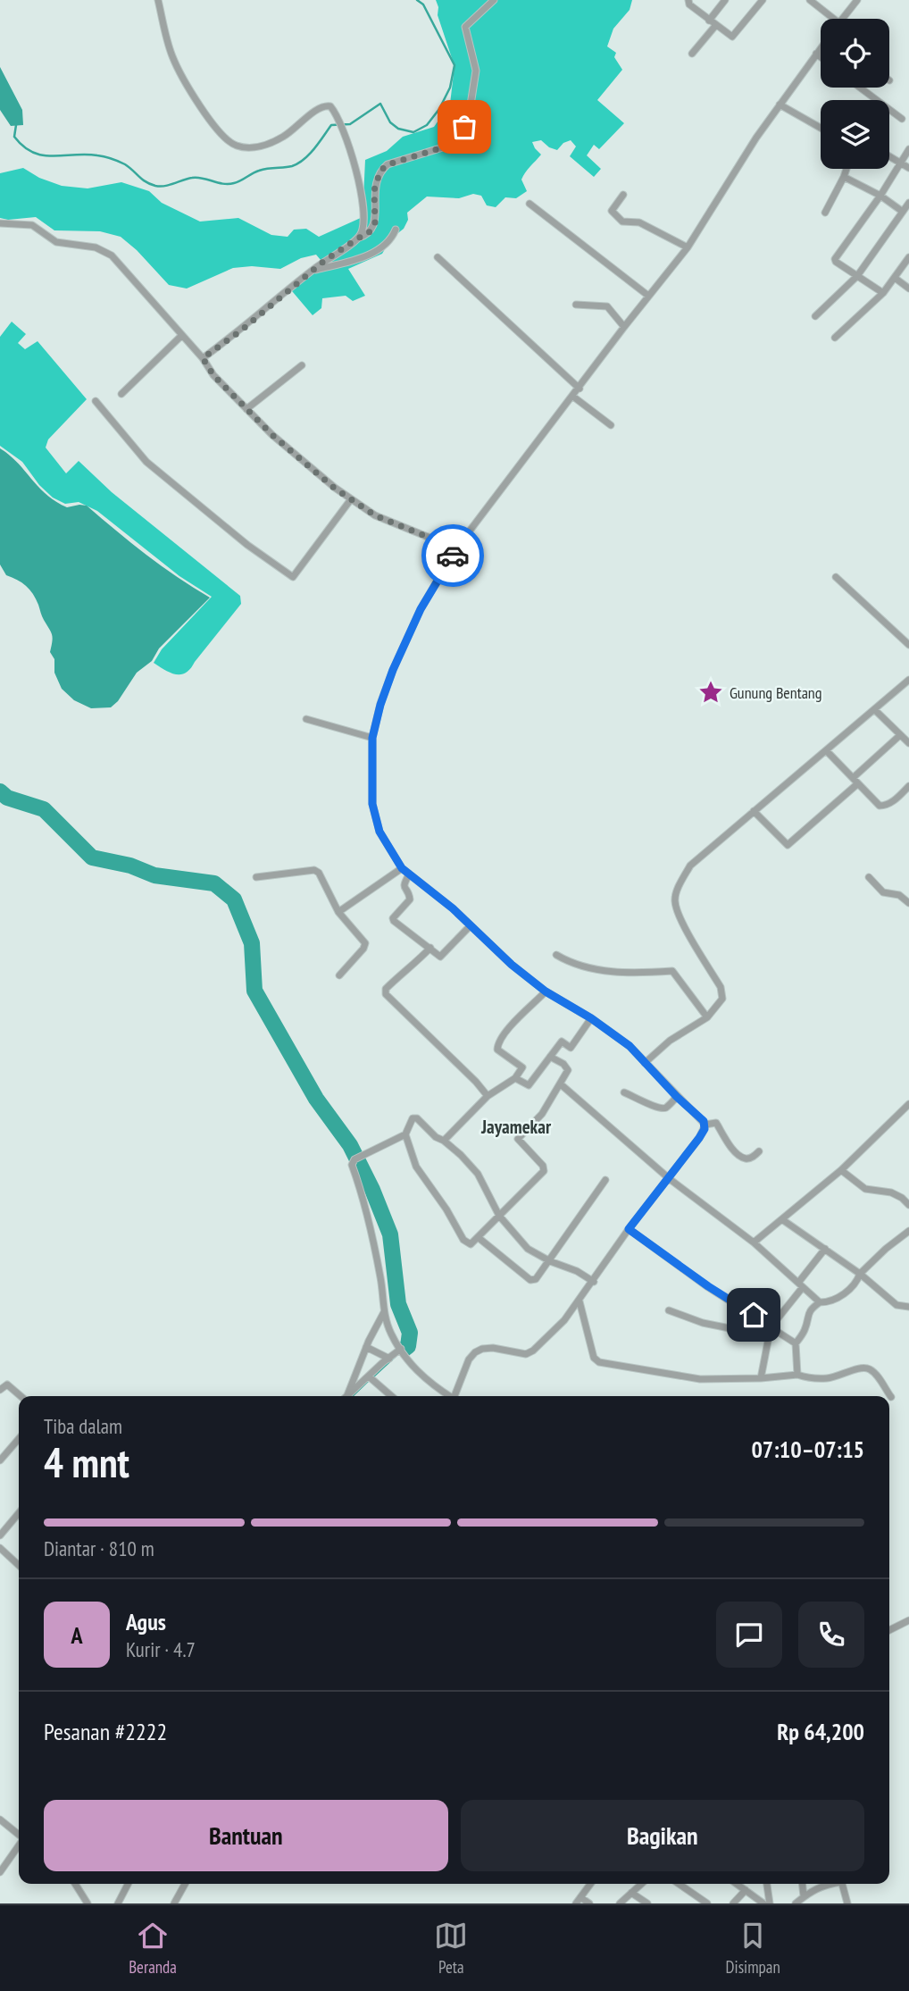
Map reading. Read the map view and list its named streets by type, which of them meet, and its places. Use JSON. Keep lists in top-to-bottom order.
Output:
{
  "districts": ["Jayamekar"],
  "places": {
    "place": ["Gunung Bentang"]
  },
  "page": {
    "heading": ["4 mnt", "Tiba dalam", "07:10–07:15"],
    "panel": [
      "Agus",
      "Kurir · 4.7",
      "Pesanan #2222",
      "Rp 64,200"
    ],
    "bar": "Diantar · 810 m",
    "round": "A",
    "buttons": ["Bantuan", "Bagikan"],
    "tabs": ["Beranda", "Peta", "Disimpan"]
  }
}
